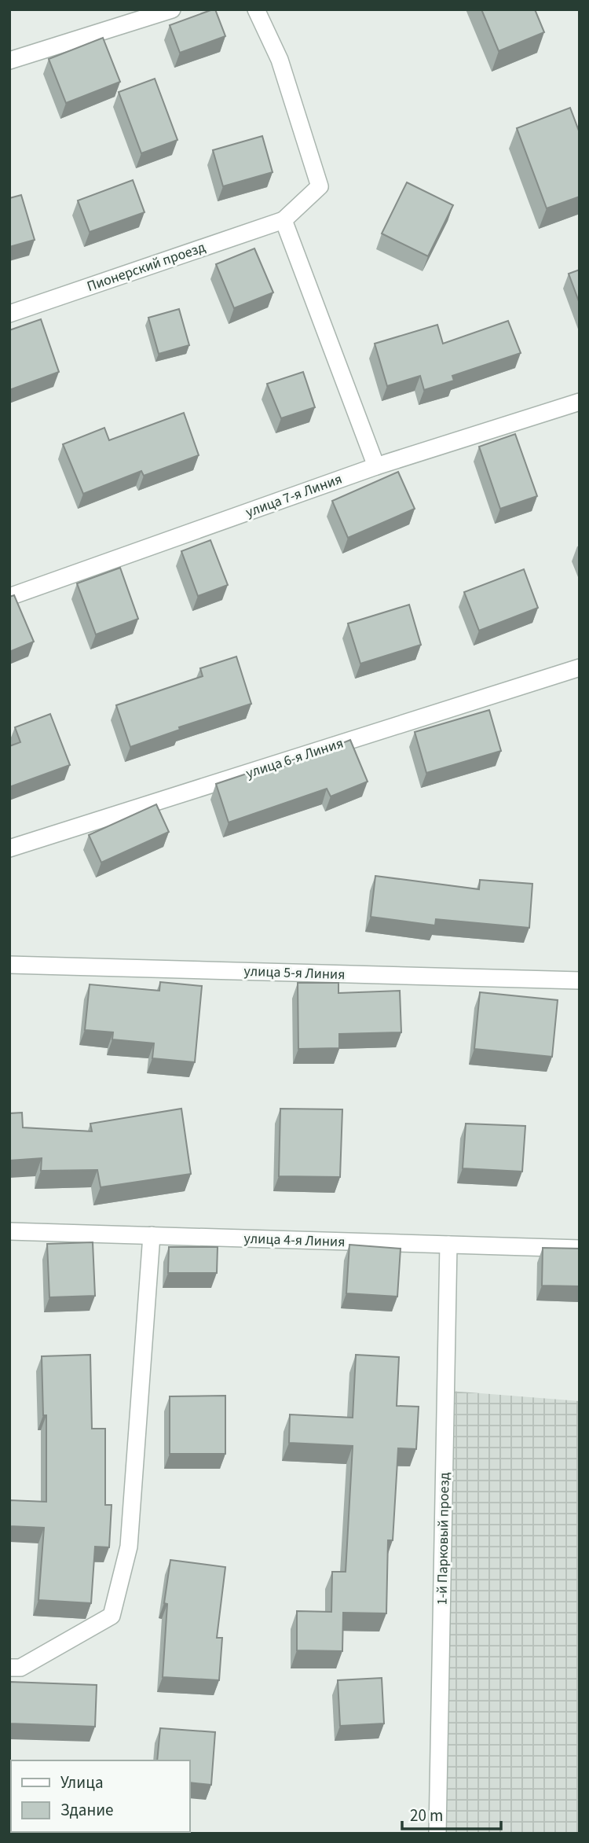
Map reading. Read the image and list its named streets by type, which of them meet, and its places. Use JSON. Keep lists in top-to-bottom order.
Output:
{
  "streets": {
    "lane": [
      "Пионерский проезд",
      "улица 7-я Линия",
      "улица 6-я Линия",
      "улица 5-я Линия",
      "улица 4-я Линия",
      "1-й Парковый проезд"
    ]
  },
  "crossings": [
    ["улица 4-я Линия", "1-й Парковый проезд"]
  ],
  "legend": ["Улица", "Здание"],
  "scale_bar": "20 m"
}
